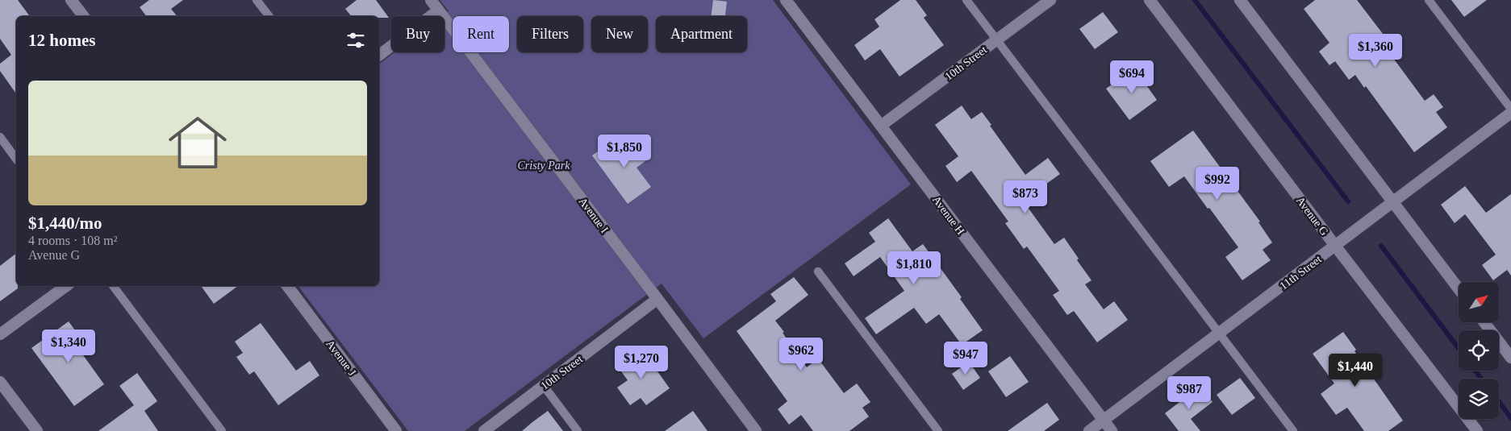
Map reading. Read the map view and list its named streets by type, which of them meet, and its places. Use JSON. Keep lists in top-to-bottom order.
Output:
{
  "streets": {
    "street": [
      "10th Street",
      "Avenue I",
      "Avenue H",
      "Avenue G",
      "11th Street",
      "Avenue J"
    ]
  },
  "crossings": [
    ["10th Street", "Avenue I"],
    ["10th Street", "Avenue H"],
    ["Avenue H", "11th Street"],
    ["Avenue G", "11th Street"]
  ],
  "parks": ["Cristy Park"],
  "north": "top right",
  "page": {
    "chip": [
      "Buy",
      "Rent",
      "Filters",
      "New",
      "Apartment"
    ],
    "heading": "12 homes",
    "price": [
      "$1,360",
      "$694",
      "$1,850",
      "$992",
      "$873",
      "$1,810",
      "$1,340",
      "$962",
      "$947",
      "$1,270",
      "$1,440",
      "$987"
    ],
    "list": [
      {
        "name": "$1,440/mo",
        "note": "4 rooms · 108 m² · Avenue G"
      }
    ]
  }
}
